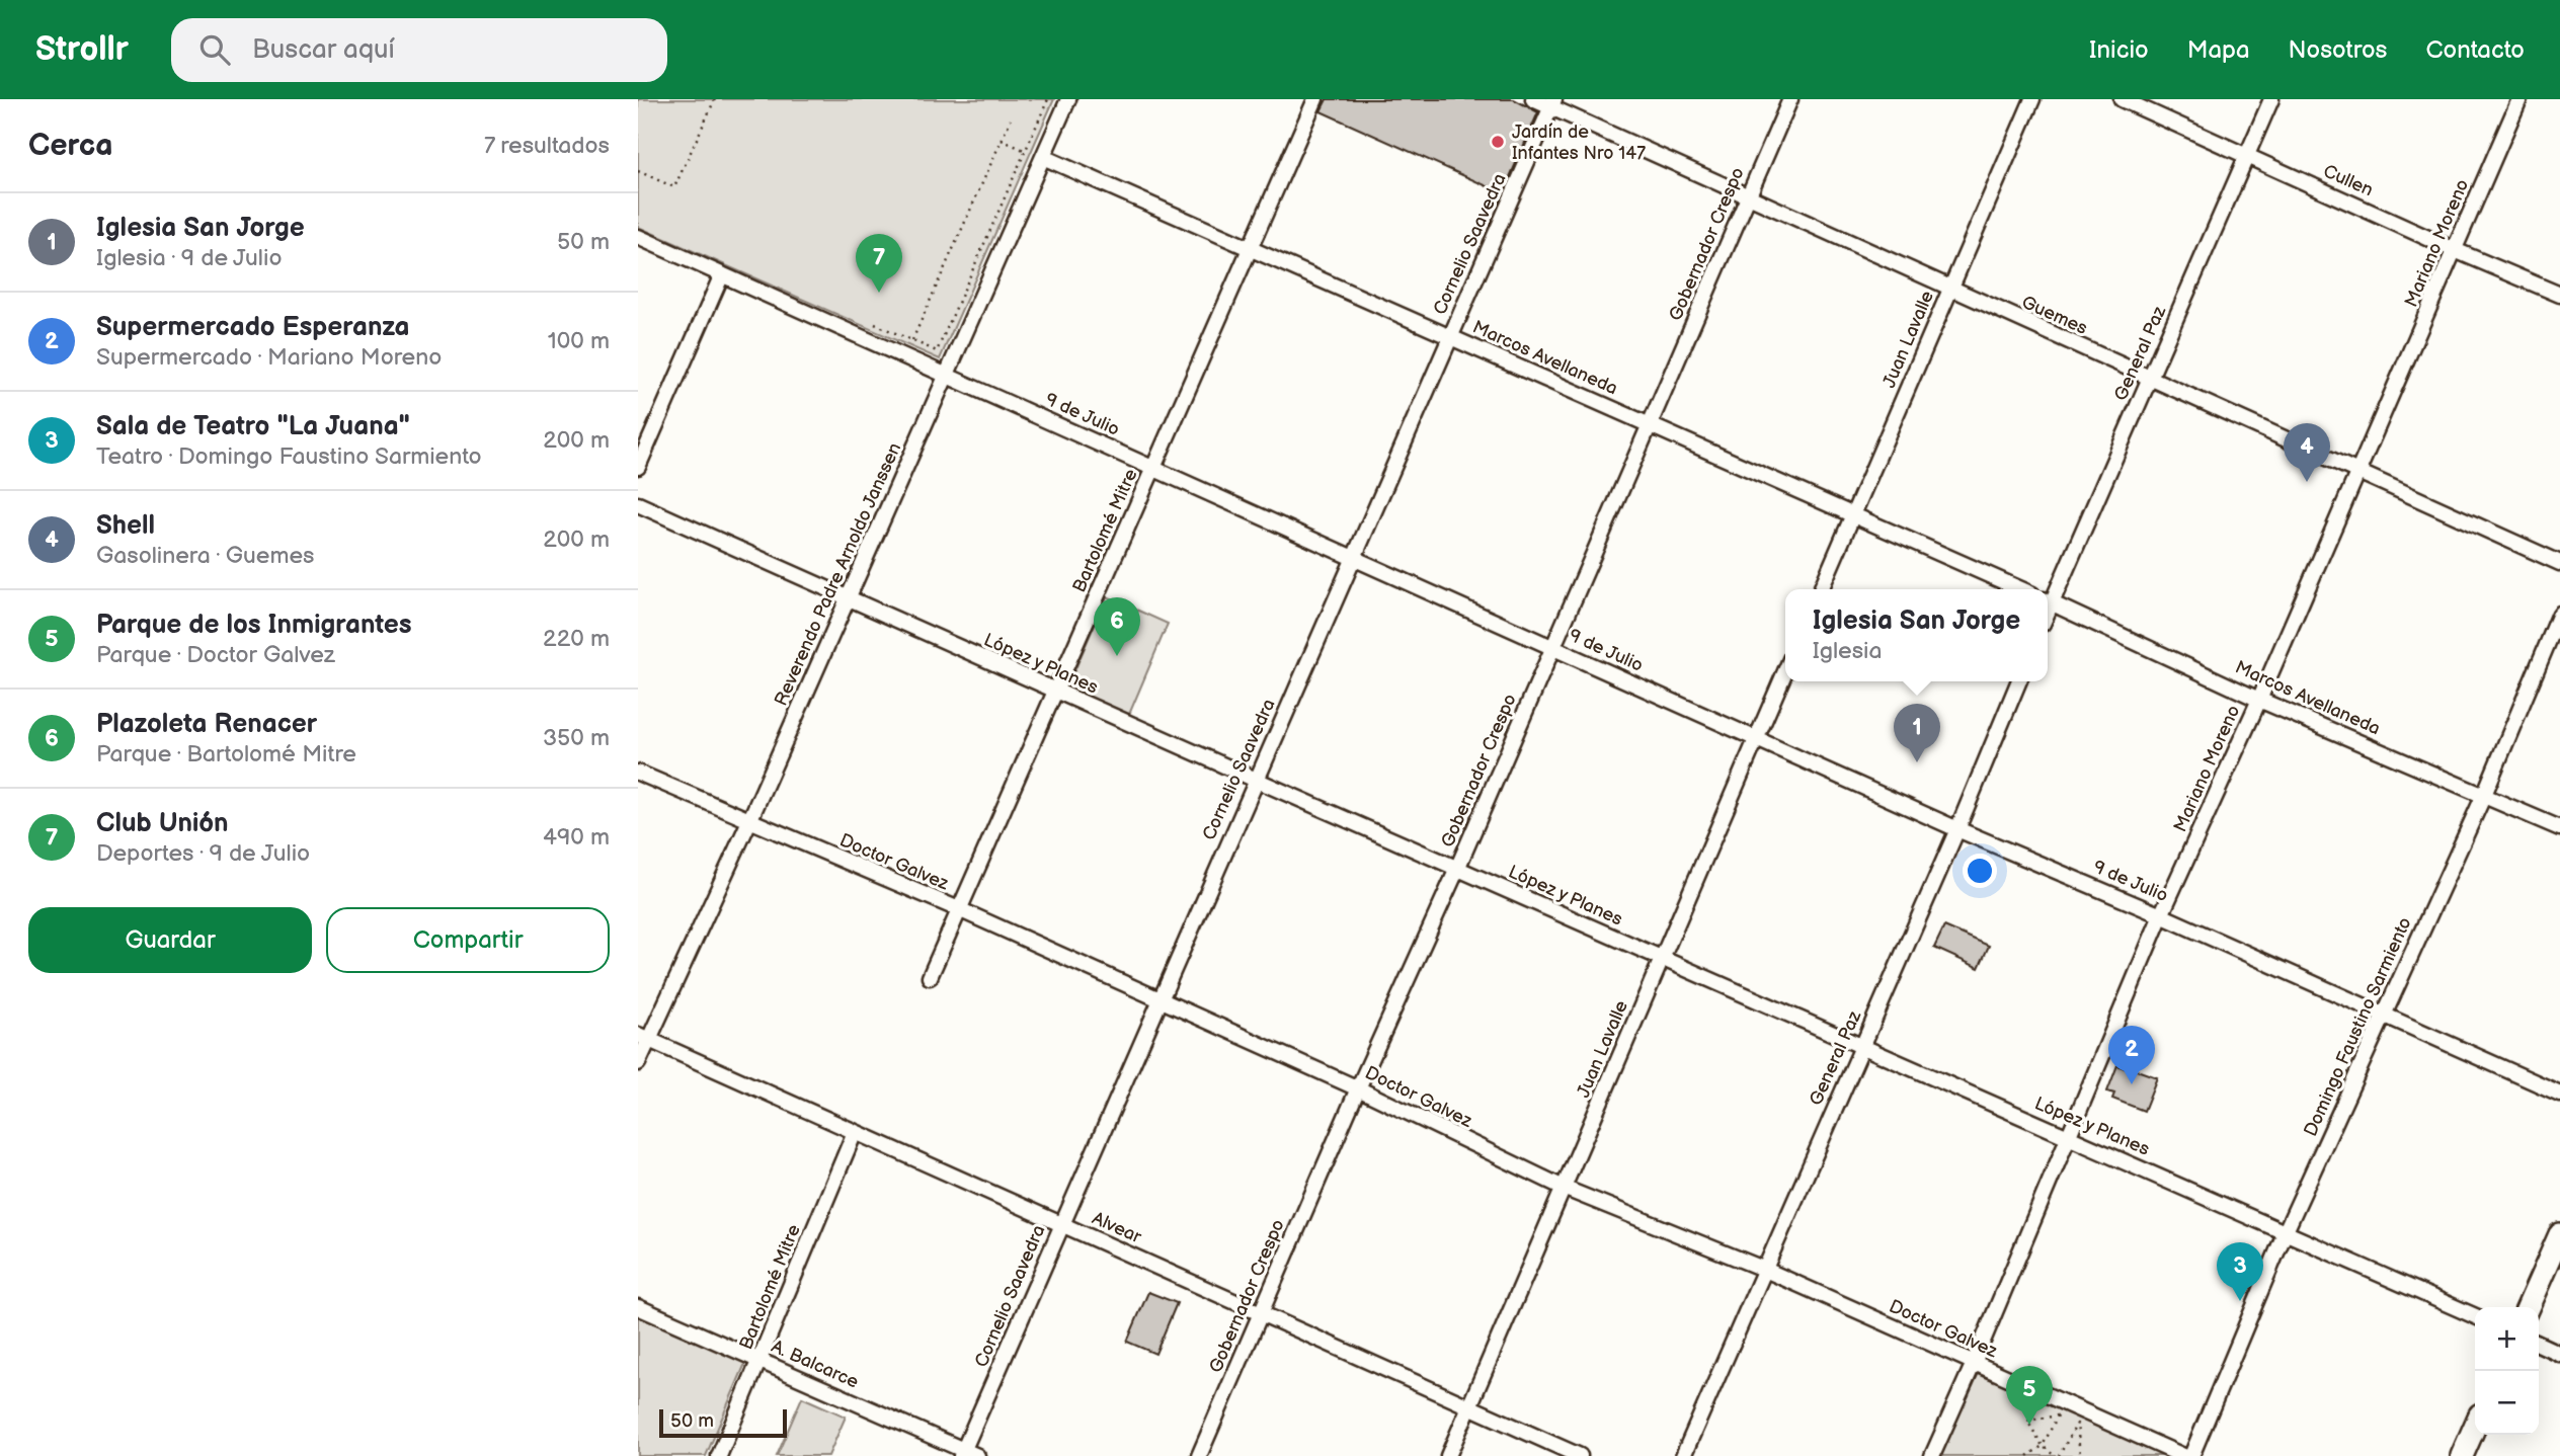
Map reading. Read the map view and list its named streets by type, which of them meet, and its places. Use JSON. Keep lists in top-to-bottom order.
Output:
{
  "streets": {
    "street": [
      "Cullen",
      "Mariano Moreno",
      "Cornelio Saavedra",
      "Gobernador Crespo",
      "Guemes",
      "Juan Lavalle",
      "General Paz",
      "Marcos Avellaneda",
      "9 de Julio",
      "Bartolomé Mitre",
      "Reverendo Padre Arnoldo Janssen",
      "López y Planes",
      "Doctor Galvez",
      "Domingo Faustino Sarmiento",
      "Alvear",
      "A. Balcarce"
    ]
  },
  "crossings": [
    ["Cullen", "Mariano Moreno"],
    ["Cullen", "General Paz"],
    ["Mariano Moreno", "Guemes"],
    ["Mariano Moreno", "Marcos Avellaneda"],
    ["Mariano Moreno", "9 de Julio"],
    ["Mariano Moreno", "López y Planes"],
    ["Mariano Moreno", "Doctor Galvez"],
    ["Cornelio Saavedra", "Guemes"],
    ["Cornelio Saavedra", "Marcos Avellaneda"],
    ["Cornelio Saavedra", "9 de Julio"],
    ["Cornelio Saavedra", "López y Planes"],
    ["Cornelio Saavedra", "Doctor Galvez"],
    ["Cornelio Saavedra", "Alvear"],
    ["Cornelio Saavedra", "A. Balcarce"],
    ["Gobernador Crespo", "Guemes"],
    ["Gobernador Crespo", "Marcos Avellaneda"],
    ["Gobernador Crespo", "9 de Julio"],
    ["Gobernador Crespo", "López y Planes"],
    ["Gobernador Crespo", "Doctor Galvez"],
    ["Gobernador Crespo", "Alvear"],
    ["Guemes", "Juan Lavalle"],
    ["Guemes", "General Paz"],
    ["Juan Lavalle", "Marcos Avellaneda"],
    ["Juan Lavalle", "9 de Julio"],
    ["Juan Lavalle", "López y Planes"],
    ["Juan Lavalle", "Doctor Galvez"],
    ["Juan Lavalle", "Alvear"],
    ["General Paz", "Marcos Avellaneda"],
    ["General Paz", "9 de Julio"],
    ["General Paz", "López y Planes"],
    ["General Paz", "Doctor Galvez"],
    ["Marcos Avellaneda", "Bartolomé Mitre"],
    ["Marcos Avellaneda", "Reverendo Padre Arnoldo Janssen"],
    ["Marcos Avellaneda", "Domingo Faustino Sarmiento"],
    ["9 de Julio", "Bartolomé Mitre"],
    ["9 de Julio", "Reverendo Padre Arnoldo Janssen"],
    ["9 de Julio", "Domingo Faustino Sarmiento"],
    ["Bartolomé Mitre", "López y Planes"],
    ["Bartolomé Mitre", "Doctor Galvez"],
    ["Bartolomé Mitre", "Alvear"],
    ["Bartolomé Mitre", "A. Balcarce"],
    ["Reverendo Padre Arnoldo Janssen", "López y Planes"],
    ["Reverendo Padre Arnoldo Janssen", "Doctor Galvez"],
    ["Reverendo Padre Arnoldo Janssen", "Alvear"],
    ["López y Planes", "Domingo Faustino Sarmiento"]
  ],
  "places": ["Jardín de Infantes Nro 147"],
  "scale_bar": "50 m",
  "page": {
    "header": "Strollr",
    "search": "Buscar aquí",
    "nav": [
      "Inicio",
      "Mapa",
      "Nosotros",
      "Contacto"
    ],
    "heading": ["Cerca", "7 resultados"],
    "list": [
      {
        "mark": "1",
        "name": "Iglesia San Jorge",
        "note": "Iglesia · 9 de Julio",
        "value": "50 m"
      },
      {
        "mark": "2",
        "name": "Supermercado Esperanza",
        "note": "Supermercado · Mariano Moreno",
        "value": "100 m"
      },
      {
        "mark": "3",
        "name": "Sala de Teatro \"La Juana\"",
        "note": "Teatro · Domingo Faustino Sarmiento",
        "value": "200 m"
      },
      {
        "mark": "4",
        "name": "Shell",
        "note": "Gasolinera · Guemes",
        "value": "200 m"
      },
      {
        "mark": "5",
        "name": "Parque de los Inmigrantes",
        "note": "Parque · Doctor Galvez",
        "value": "220 m"
      },
      {
        "mark": "6",
        "name": "Plazoleta Renacer",
        "note": "Parque · Bartolomé Mitre",
        "value": "350 m"
      },
      {
        "mark": "7",
        "name": "Club Unión",
        "note": "Deportes · 9 de Julio",
        "value": "490 m"
      }
    ],
    "pins": [
      "7",
      "4",
      "6",
      "1",
      "2",
      "3",
      "5"
    ],
    "popup": ["Iglesia San Jorge", "Iglesia"],
    "buttons": ["Guardar", "Compartir"],
    "map_buttons": ["+", "−"],
    "scale": "50 m"
  }
}
